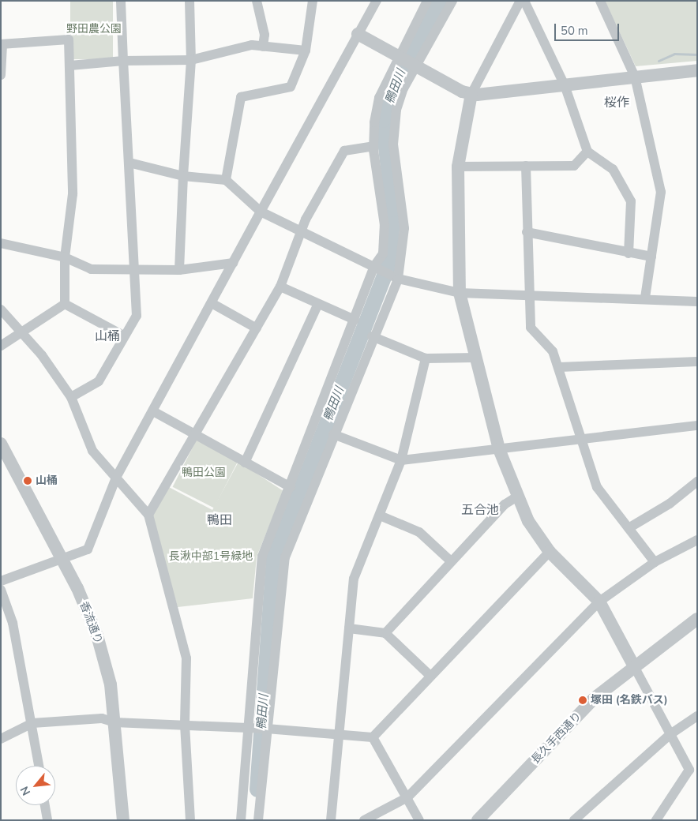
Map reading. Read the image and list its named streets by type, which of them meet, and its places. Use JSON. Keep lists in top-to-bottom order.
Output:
{
  "streets": {
    "street": ["香流通り", "長久手西通り"]
  },
  "districts": [
    "桜作",
    "山桶",
    "五合池",
    "鴨田"
  ],
  "water": ["鴨田川"],
  "parks": ["野田農公園", "鴨田公園", "長湫中部1号緑地"],
  "places": ["山桶", "塚田 (名鉄バス)"],
  "scale_bar": "50 m",
  "north": "bottom left"
}
